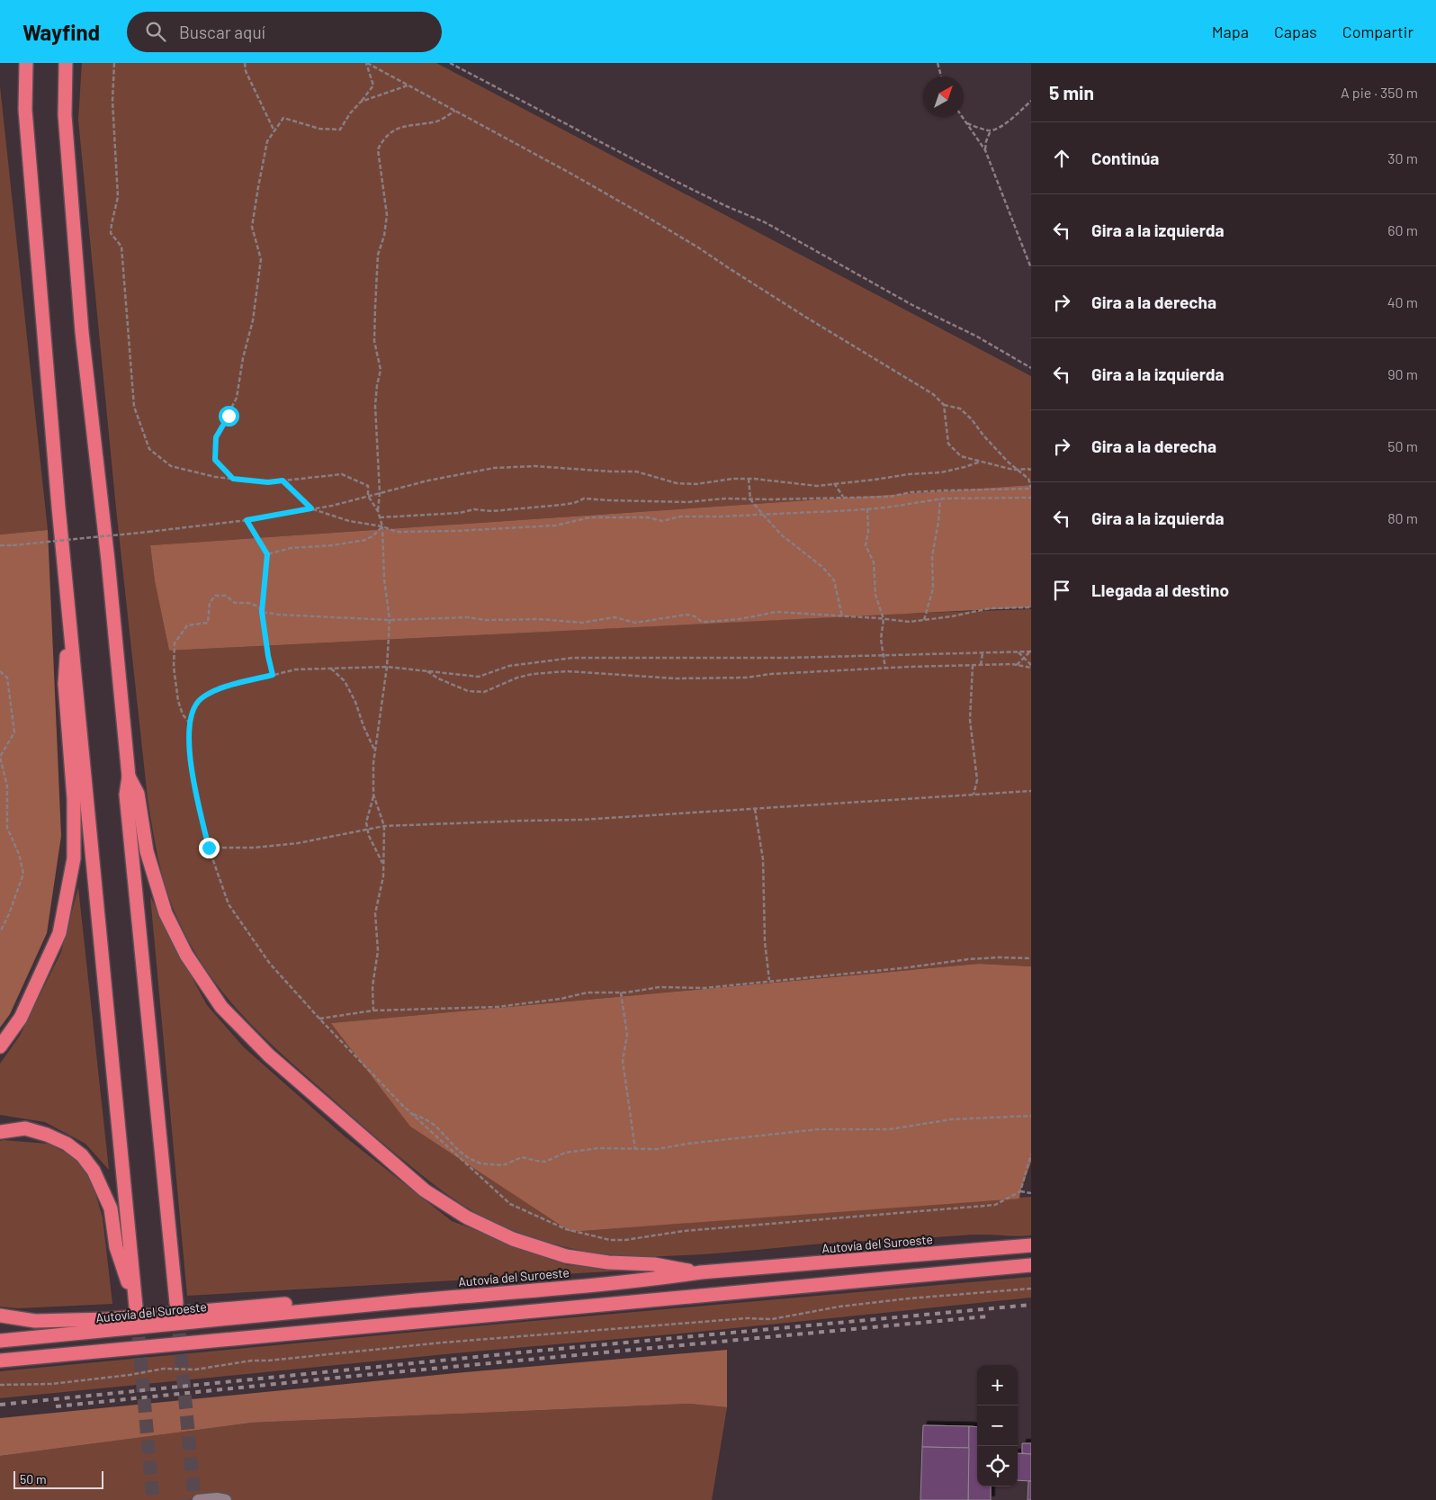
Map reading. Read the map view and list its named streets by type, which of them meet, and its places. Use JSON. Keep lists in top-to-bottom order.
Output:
{
  "streets": {
    "highway": ["Autovía del Suroeste"]
  },
  "scale_bar": "50 m",
  "north": "top right",
  "page": {
    "header": "Wayfind",
    "search": "Buscar aquí",
    "nav": ["Mapa", "Capas", "Compartir"],
    "heading": ["5 min", "A pie · 350 m"],
    "list": [
      ["Continúa", "30 m"],
      ["Gira a la izquierda", "60 m"],
      ["Gira a la derecha", "40 m"],
      ["Gira a la izquierda", "90 m"],
      ["Gira a la derecha", "50 m"],
      ["Gira a la izquierda", "80 m"],
      "Llegada al destino"
    ],
    "map_buttons": ["+", "−"],
    "scale": "50 m"
  }
}
